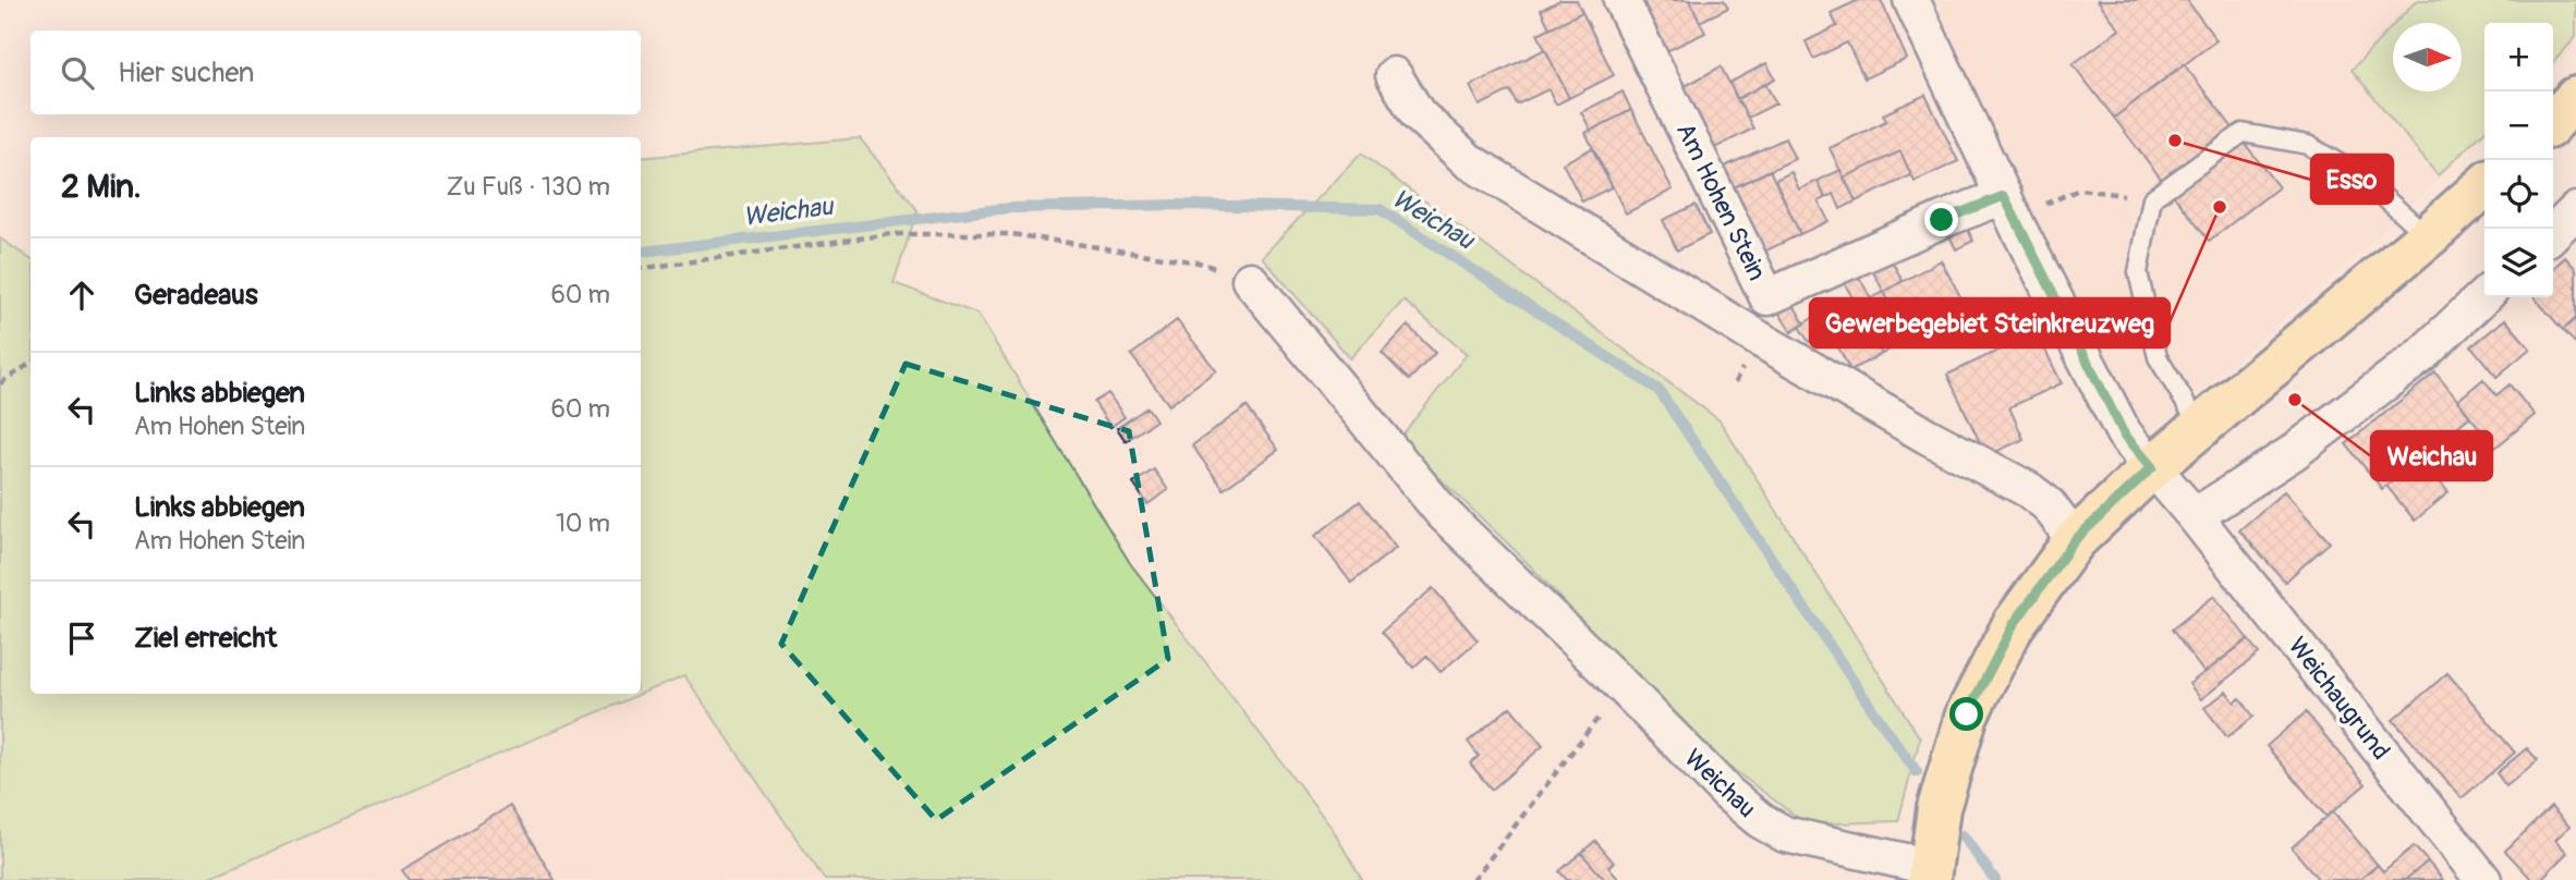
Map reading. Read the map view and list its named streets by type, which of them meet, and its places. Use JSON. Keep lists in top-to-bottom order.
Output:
{
  "streets": {
    "street": ["Am Hohen Stein", "Weichaugrund", "Weichau"]
  },
  "water": ["Weichau"],
  "places": ["Esso", "Gewerbegebiet Steinkreuzweg", "Weichau"],
  "north": "right",
  "page": {
    "map_buttons": ["+", "−"],
    "search": "Hier suchen",
    "heading": ["2 Min.", "Zu Fuß · 130 m"],
    "list": [
      ["Geradeaus", "60 m"],
      ["Links abbiegen", "Am Hohen Stein", "60 m"],
      ["Links abbiegen", "Am Hohen Stein", "10 m"],
      "Ziel erreicht"
    ]
  }
}
